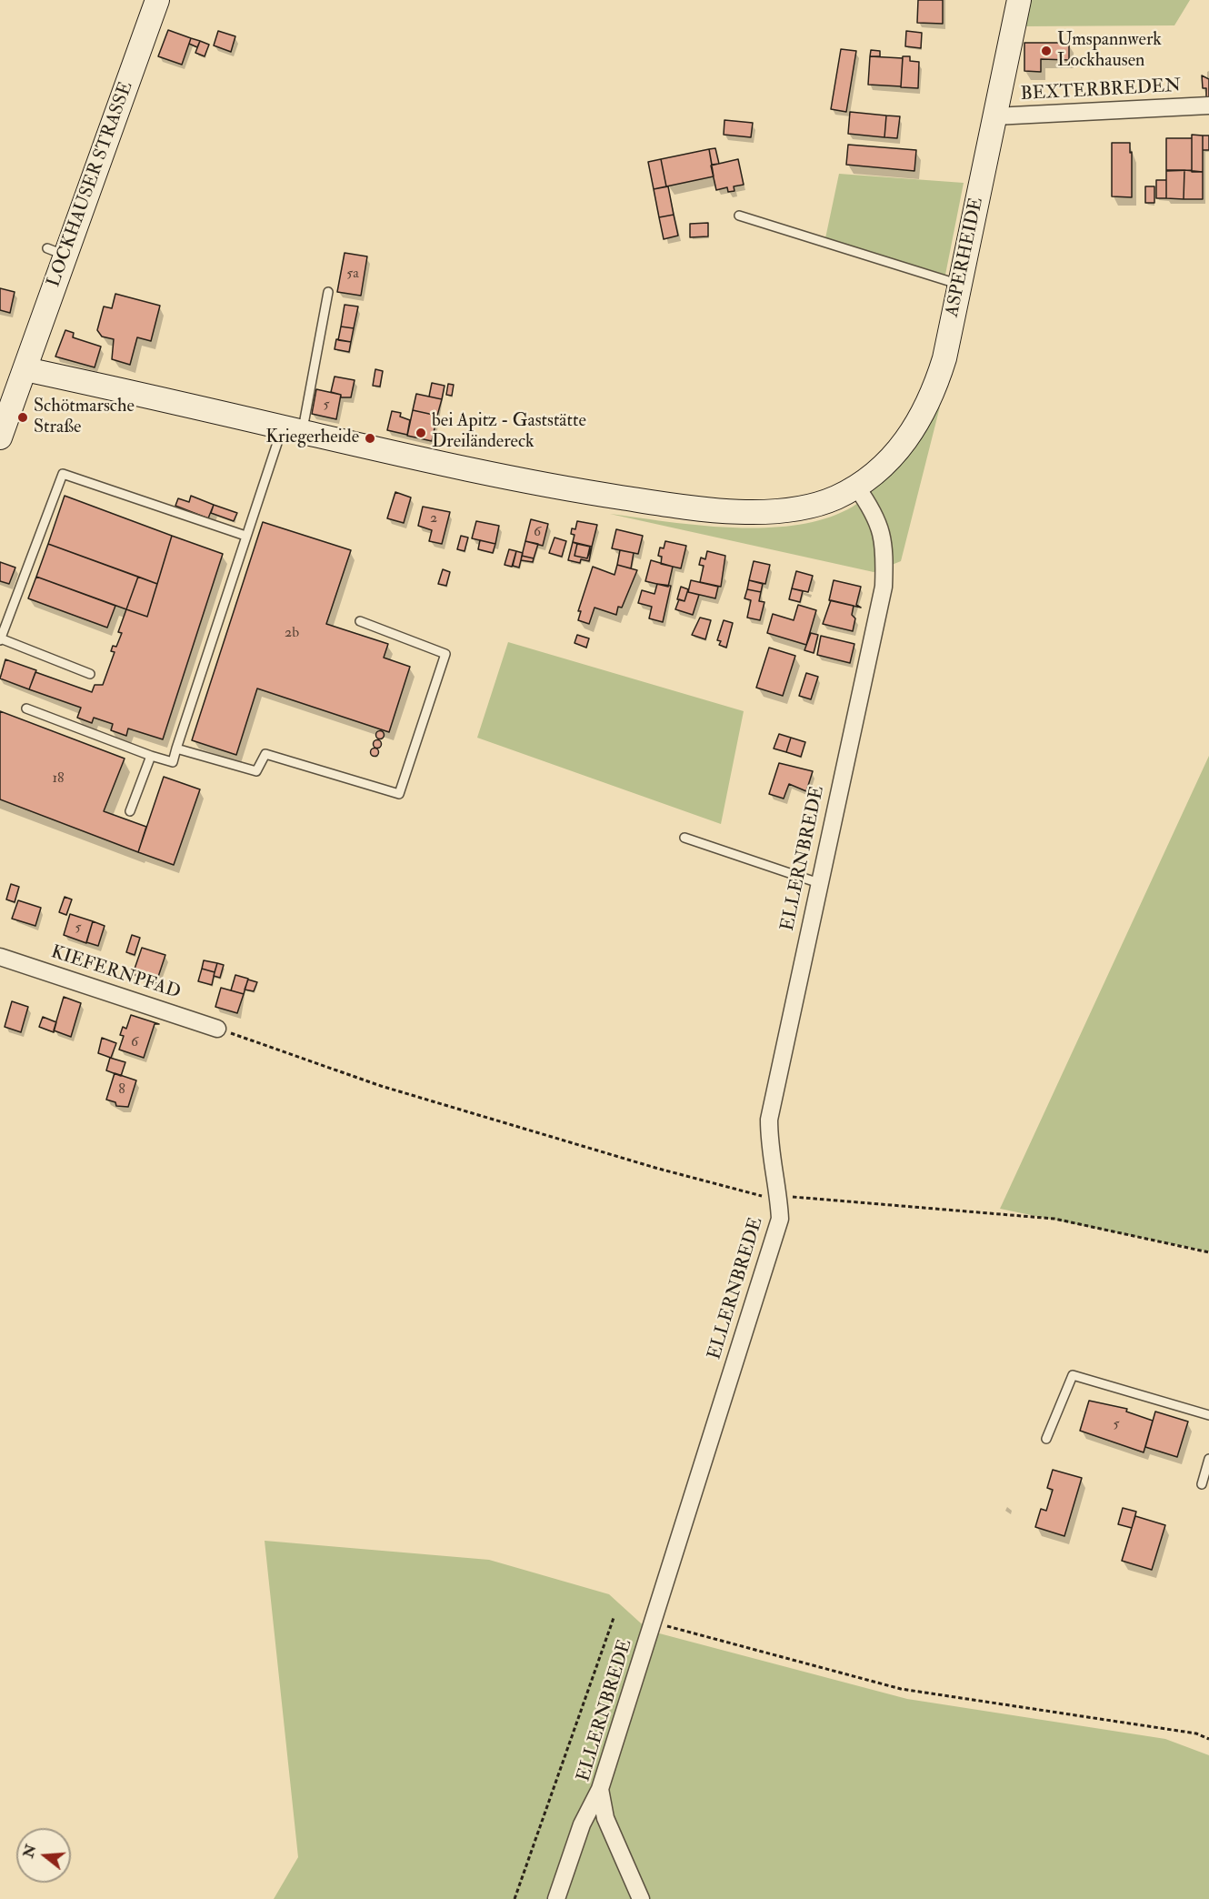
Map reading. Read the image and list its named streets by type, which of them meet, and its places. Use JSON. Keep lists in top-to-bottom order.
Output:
{
  "streets": {
    "street": [
      "BEXTERBREDEN",
      "LOCKHAUSER STRASSE",
      "ASPERHEIDE",
      "ELLERNBREDE",
      "KIEFERNPFAD"
    ]
  },
  "crossings": [
    ["BEXTERBREDEN", "ASPERHEIDE"],
    ["ASPERHEIDE", "ELLERNBREDE"]
  ],
  "places": [
    "Umspannwerk Lockhausen",
    "Schötmarsche Straße",
    "bei Apitz - Gaststätte Dreiländereck",
    "Kriegerheide"
  ],
  "house_numbers": [
    "5a",
    "5",
    "2",
    "6",
    "2b",
    "18",
    "5",
    "6",
    "8",
    "5"
  ],
  "north": "left"
}
